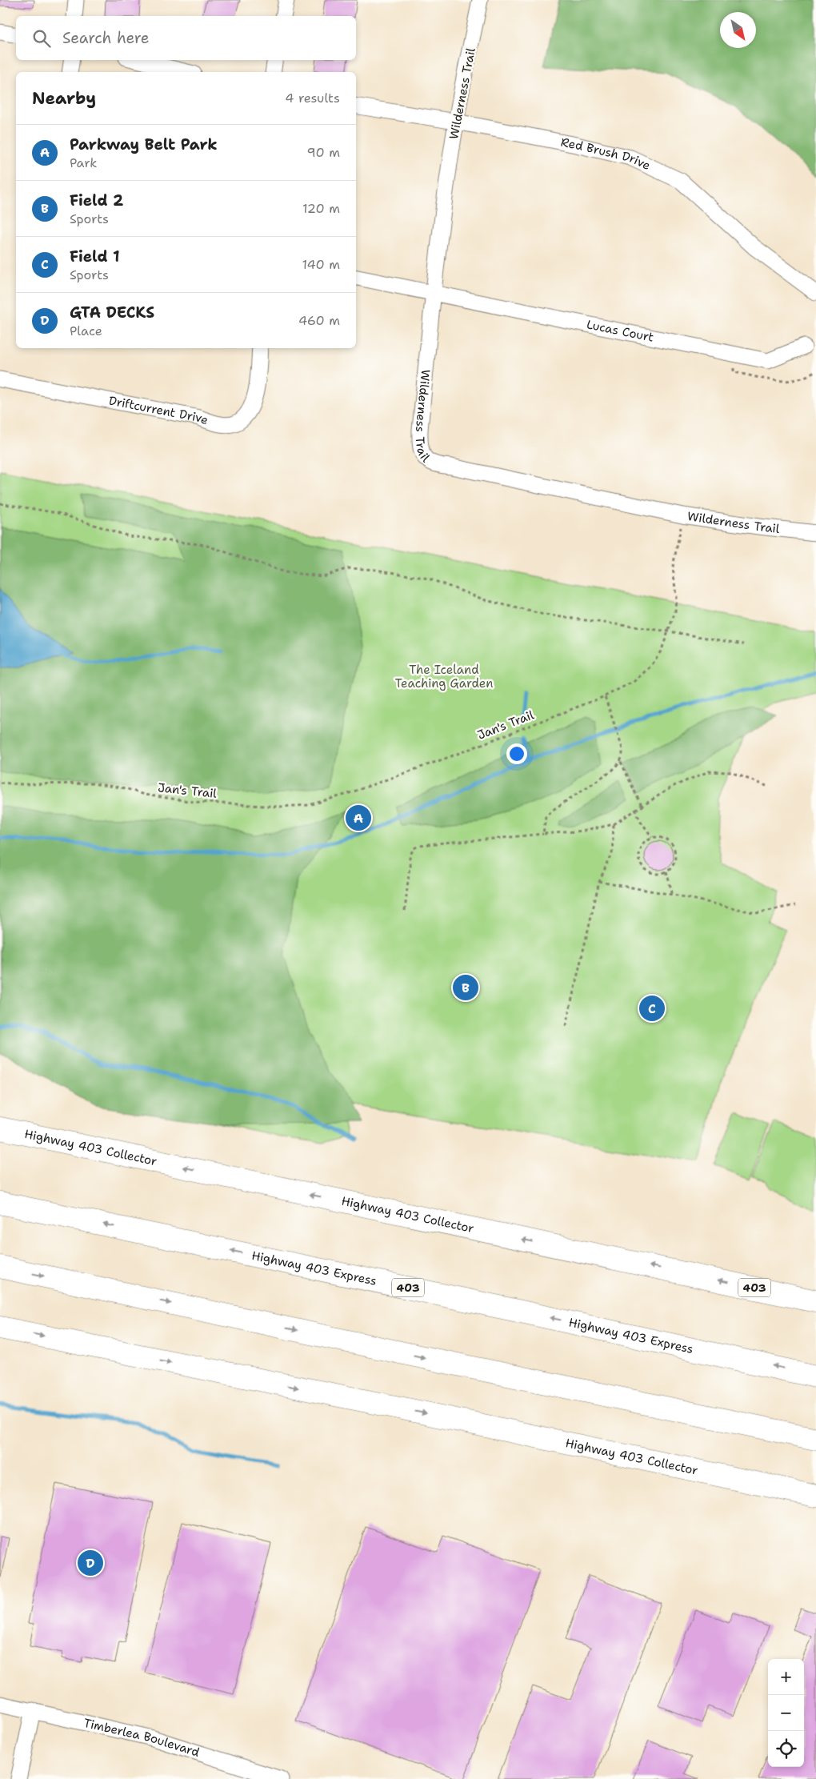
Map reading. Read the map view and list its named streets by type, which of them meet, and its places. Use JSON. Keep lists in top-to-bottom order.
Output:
{
  "streets": {
    "highway": ["Highway 403 Collector", "Highway 403 Express", "403"],
    "street": [
      "Wilderness Trail",
      "Red Brush Drive",
      "Lucas Court",
      "Driftcurrent Drive",
      "Timberlea Boulevard"
    ],
    "path": ["Jan's Trail"]
  },
  "crossings": [
    ["Wilderness Trail", "Red Brush Drive"],
    ["Wilderness Trail", "Lucas Court"],
    ["Wilderness Trail", "Jan's Trail"]
  ],
  "parks": ["The Iceland Teaching Garden"],
  "north": "bottom right",
  "page": {
    "search": "Search here",
    "heading": ["Nearby", "4 results"],
    "list": [
      {
        "mark": "A",
        "name": "Parkway Belt Park",
        "note": "Park",
        "value": "90 m"
      },
      {
        "mark": "B",
        "name": "Field 2",
        "note": "Sports",
        "value": "120 m"
      },
      {
        "mark": "C",
        "name": "Field 1",
        "note": "Sports",
        "value": "140 m"
      },
      {
        "mark": "D",
        "name": "GTA DECKS",
        "note": "Place",
        "value": "460 m"
      }
    ],
    "pins": [
      "A",
      "B",
      "C",
      "D"
    ],
    "map_buttons": ["+", "−"]
  }
}
